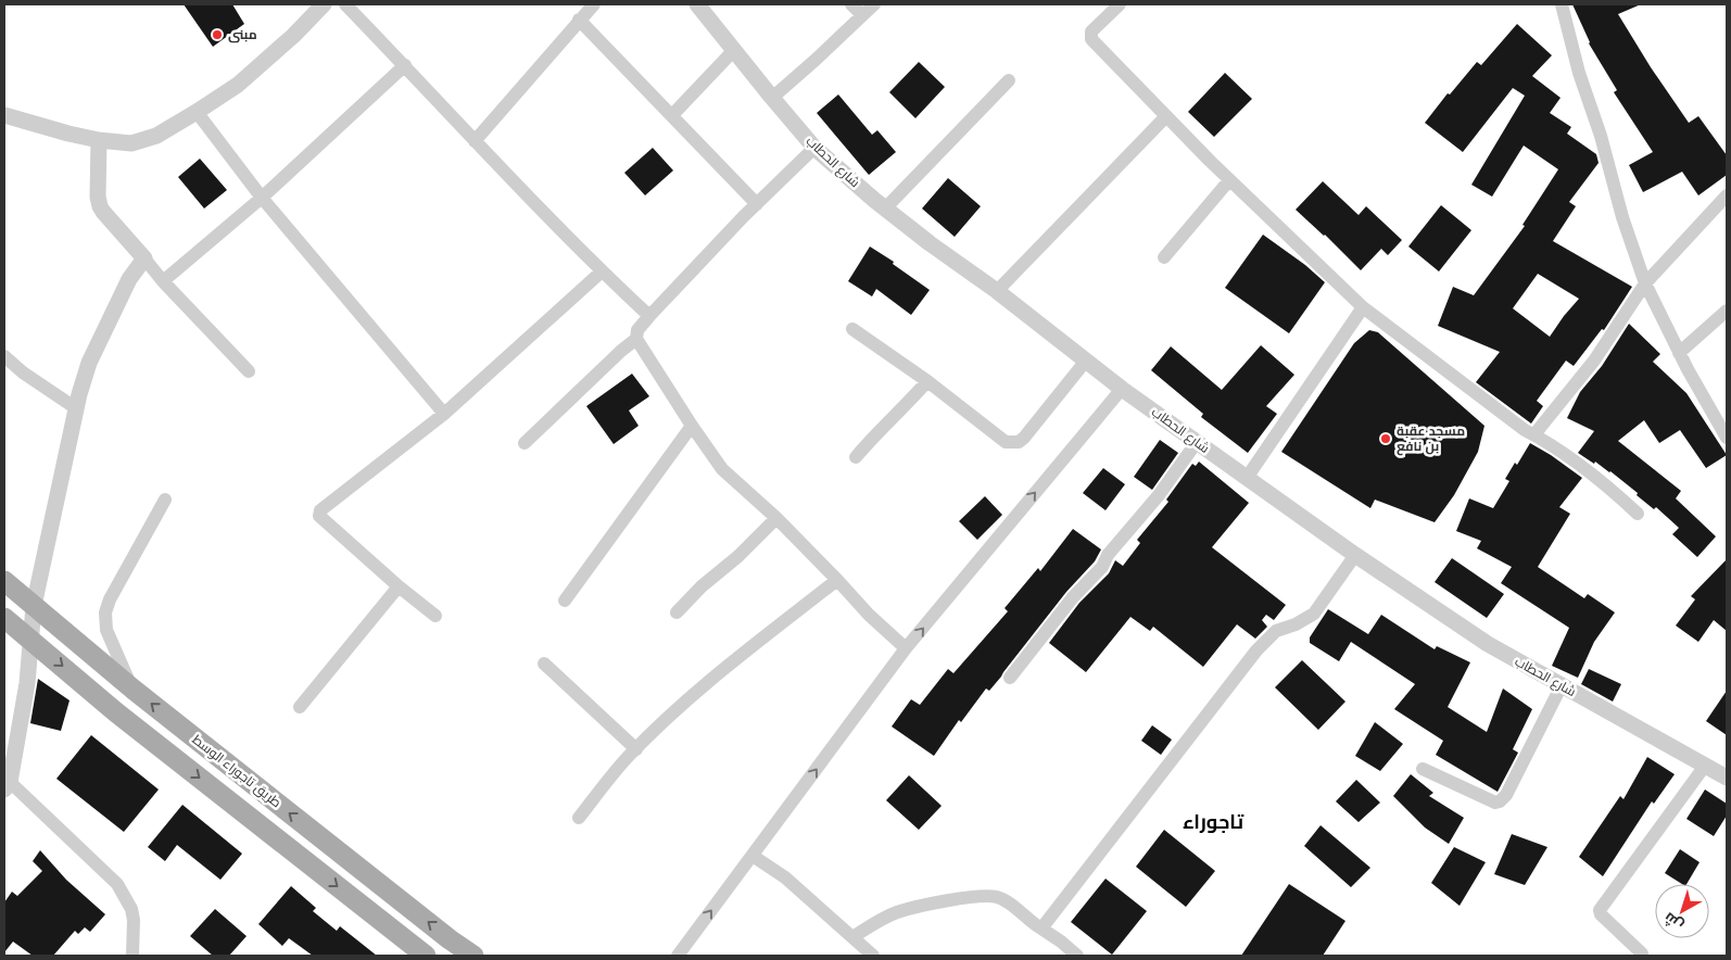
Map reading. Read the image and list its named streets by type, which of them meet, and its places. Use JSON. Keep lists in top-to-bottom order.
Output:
{
  "streets": {
    "main road": ["طريق تاجوراء الوسط"],
    "street": ["شارع الحطاب"]
  },
  "districts": ["تاجوراء"],
  "places": ["مبنى", "مسجد عقبة بن نافع"],
  "north": "bottom left"
}
